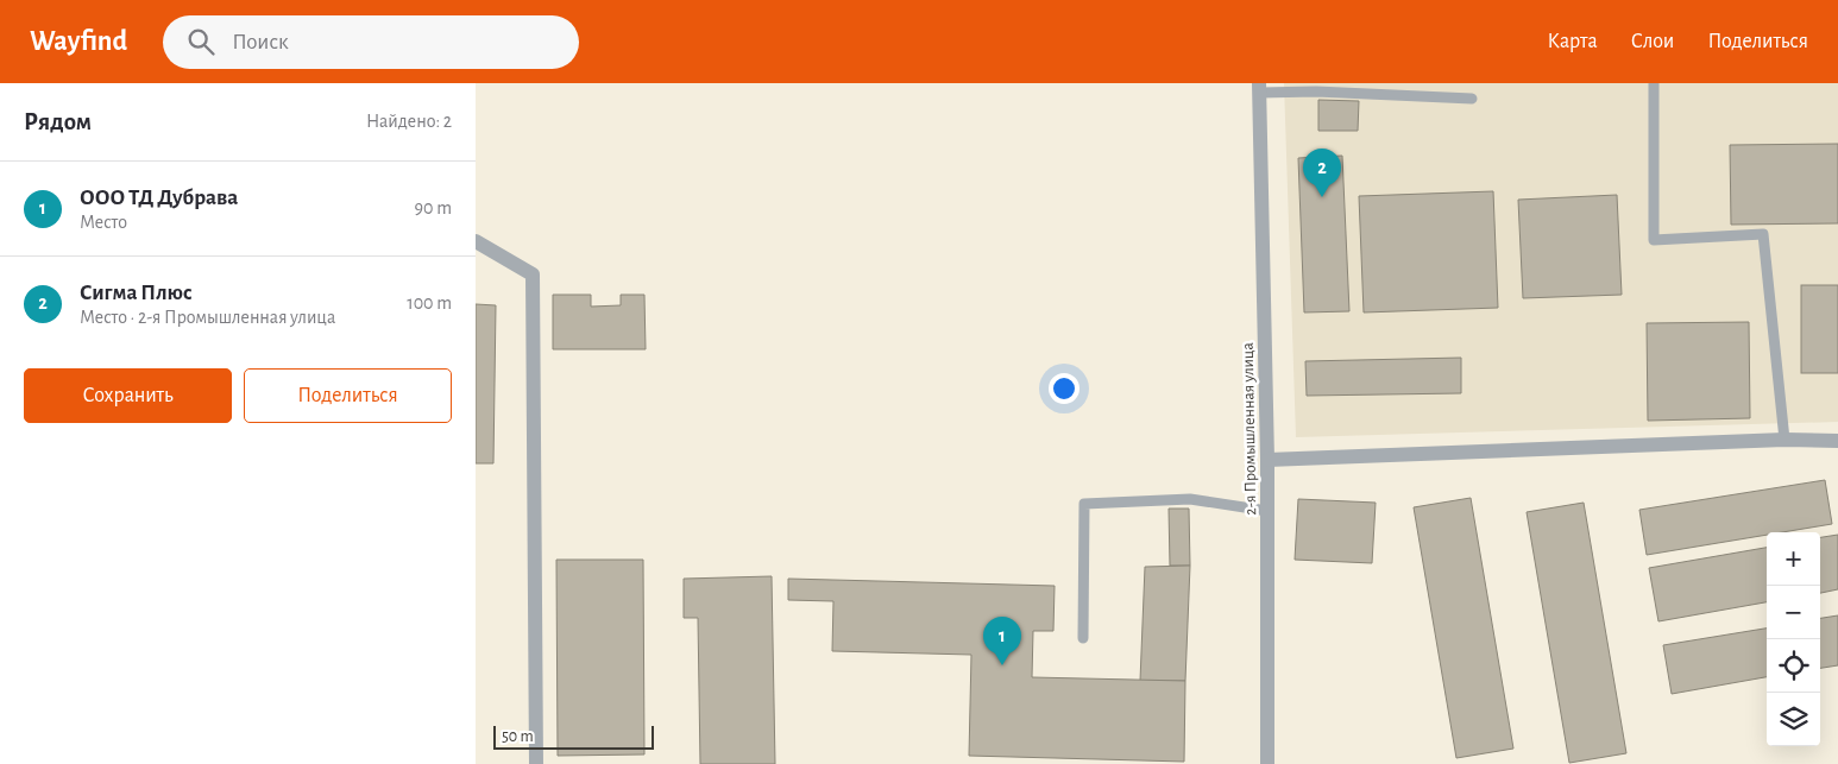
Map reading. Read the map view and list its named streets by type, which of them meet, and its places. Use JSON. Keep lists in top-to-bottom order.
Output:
{
  "streets": {
    "street": ["2-я Промышленная улица"]
  },
  "scale_bar": "50 m",
  "page": {
    "header": "Wayfind",
    "search": "Поиск",
    "nav": ["Карта", "Слои", "Поделиться"],
    "heading": ["Рядом", "Найдено: 2"],
    "pins": ["2", "1"],
    "list": [
      {
        "mark": "1",
        "name": "ООО ТД Дубрава",
        "note": "Место",
        "value": "90 m"
      },
      {
        "mark": "2",
        "name": "Сигма Плюс",
        "note": "Место · 2-я Промышленная улица",
        "value": "100 m"
      }
    ],
    "buttons": ["Сохранить", "Поделиться"],
    "map_buttons": ["+", "−"],
    "scale": "50 m"
  }
}
